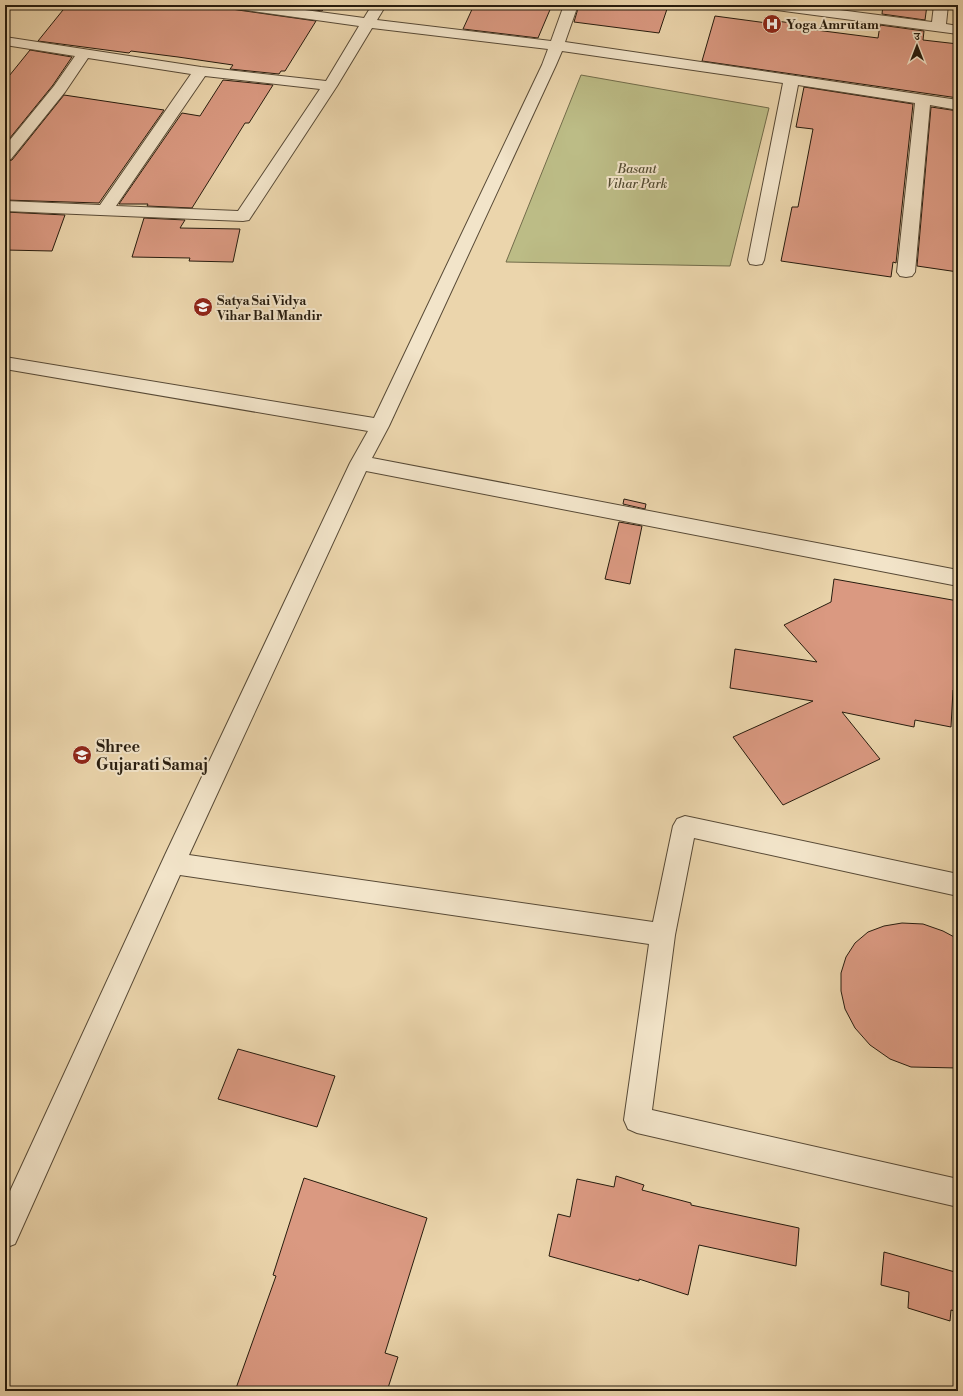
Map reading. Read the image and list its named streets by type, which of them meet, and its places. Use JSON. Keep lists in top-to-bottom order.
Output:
{
  "parks": ["Basant Vihar Park"],
  "places": {
    "hospital": ["Yoga Amrutam"],
    "school or university": ["Satya Sai Vidya Vihar Bal Mandir", "Shree Gujarati Samaj"]
  },
  "north": "top"
}
